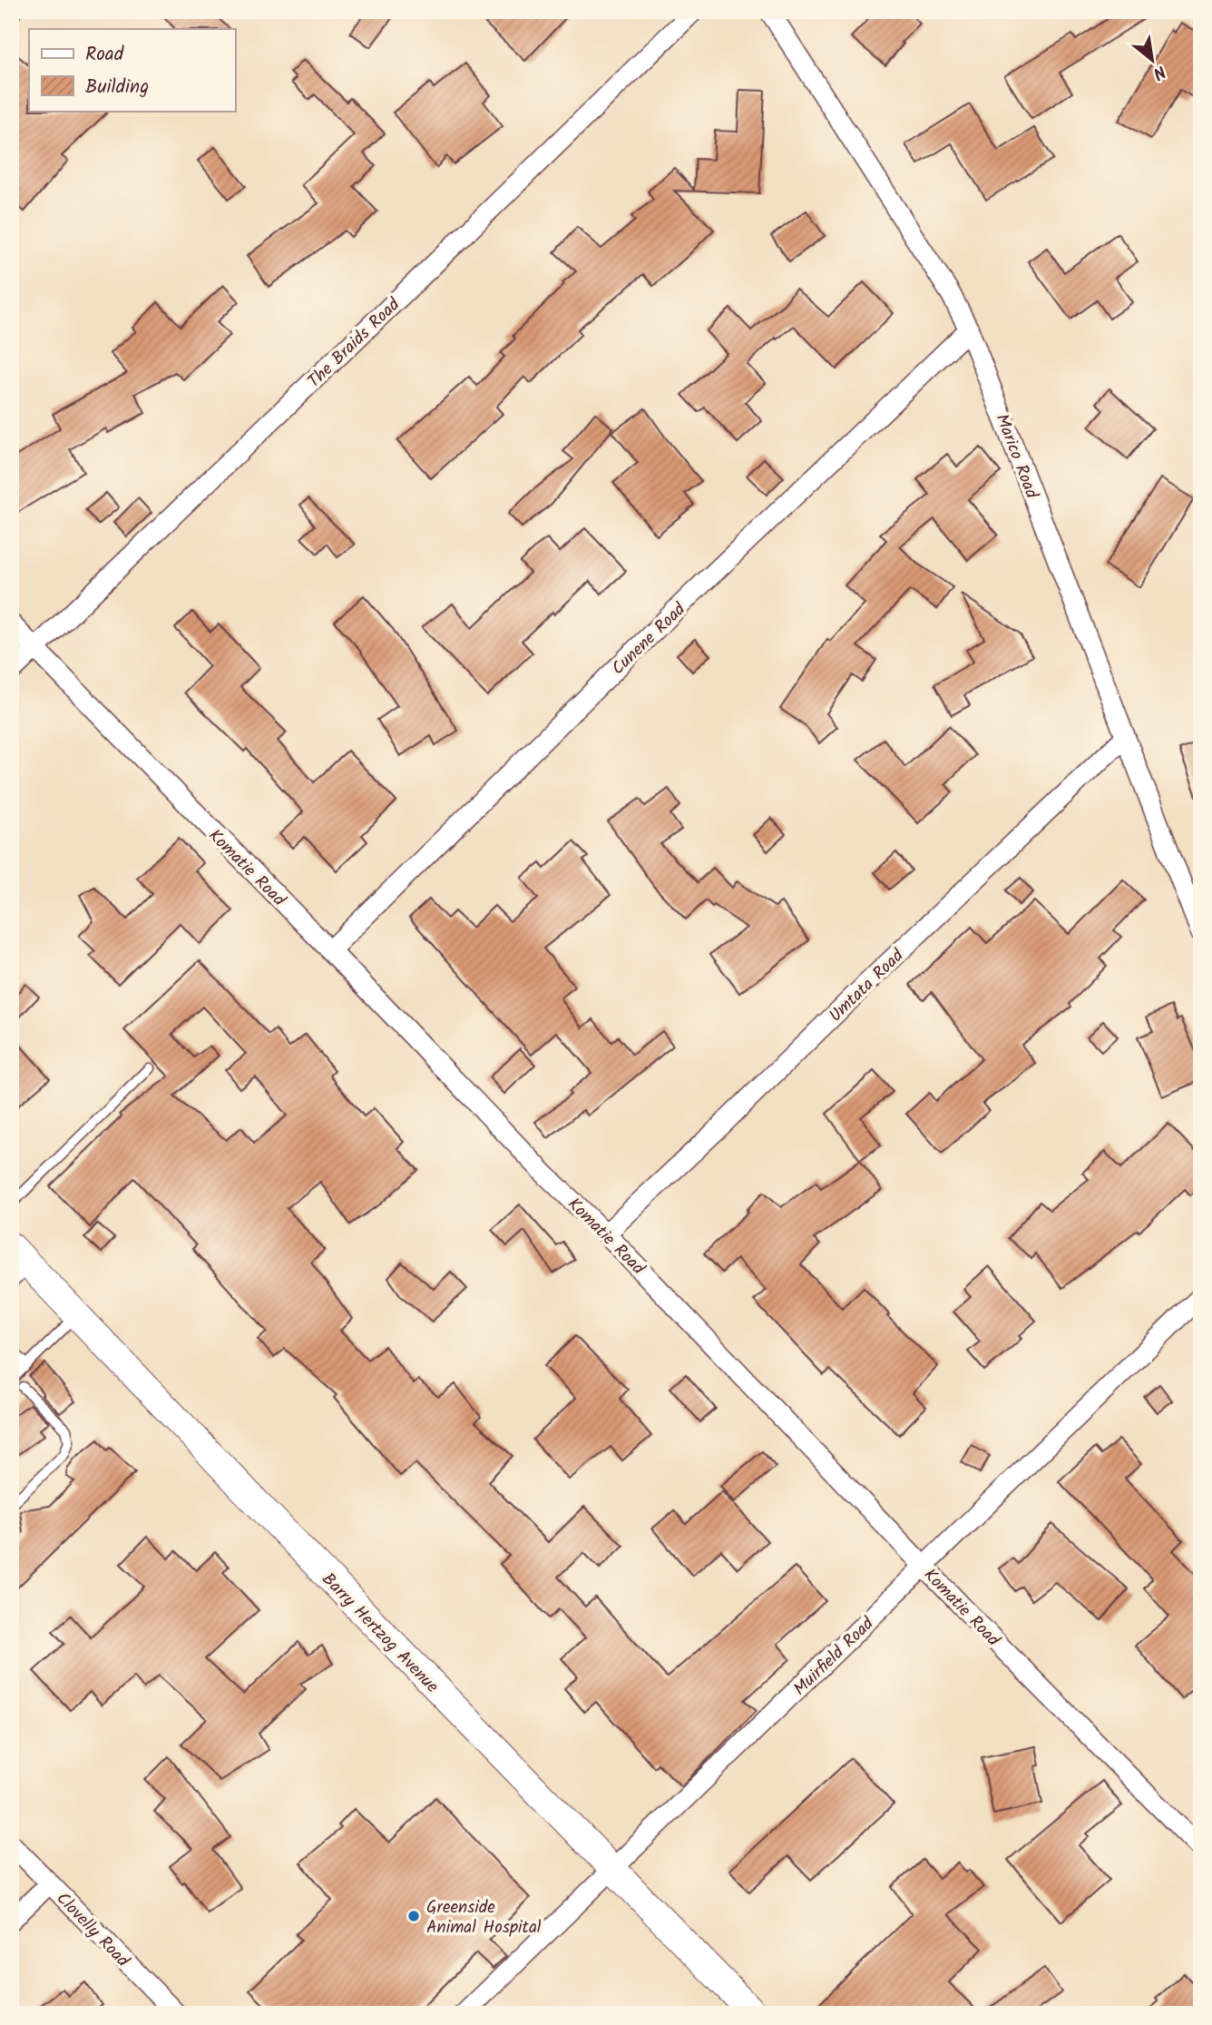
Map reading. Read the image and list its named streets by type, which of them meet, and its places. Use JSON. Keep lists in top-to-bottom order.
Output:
{
  "streets": {
    "main road": ["Barry Hertzog Avenue"],
    "street": [
      "The Braids Road",
      "Marico Road",
      "Cunene Road",
      "Komatie Road",
      "Umtata Road",
      "Muirfield Road",
      "Clovelly Road"
    ]
  },
  "crossings": [
    ["The Braids Road", "Komatie Road"],
    ["Marico Road", "Cunene Road"],
    ["Marico Road", "Umtata Road"],
    ["Cunene Road", "Komatie Road"],
    ["Komatie Road", "Umtata Road"],
    ["Komatie Road", "Muirfield Road"],
    ["Barry Hertzog Avenue", "Muirfield Road"]
  ],
  "places": ["Greenside Animal Hospital"],
  "legend": ["Road", "Building"],
  "north": "bottom right"
}
